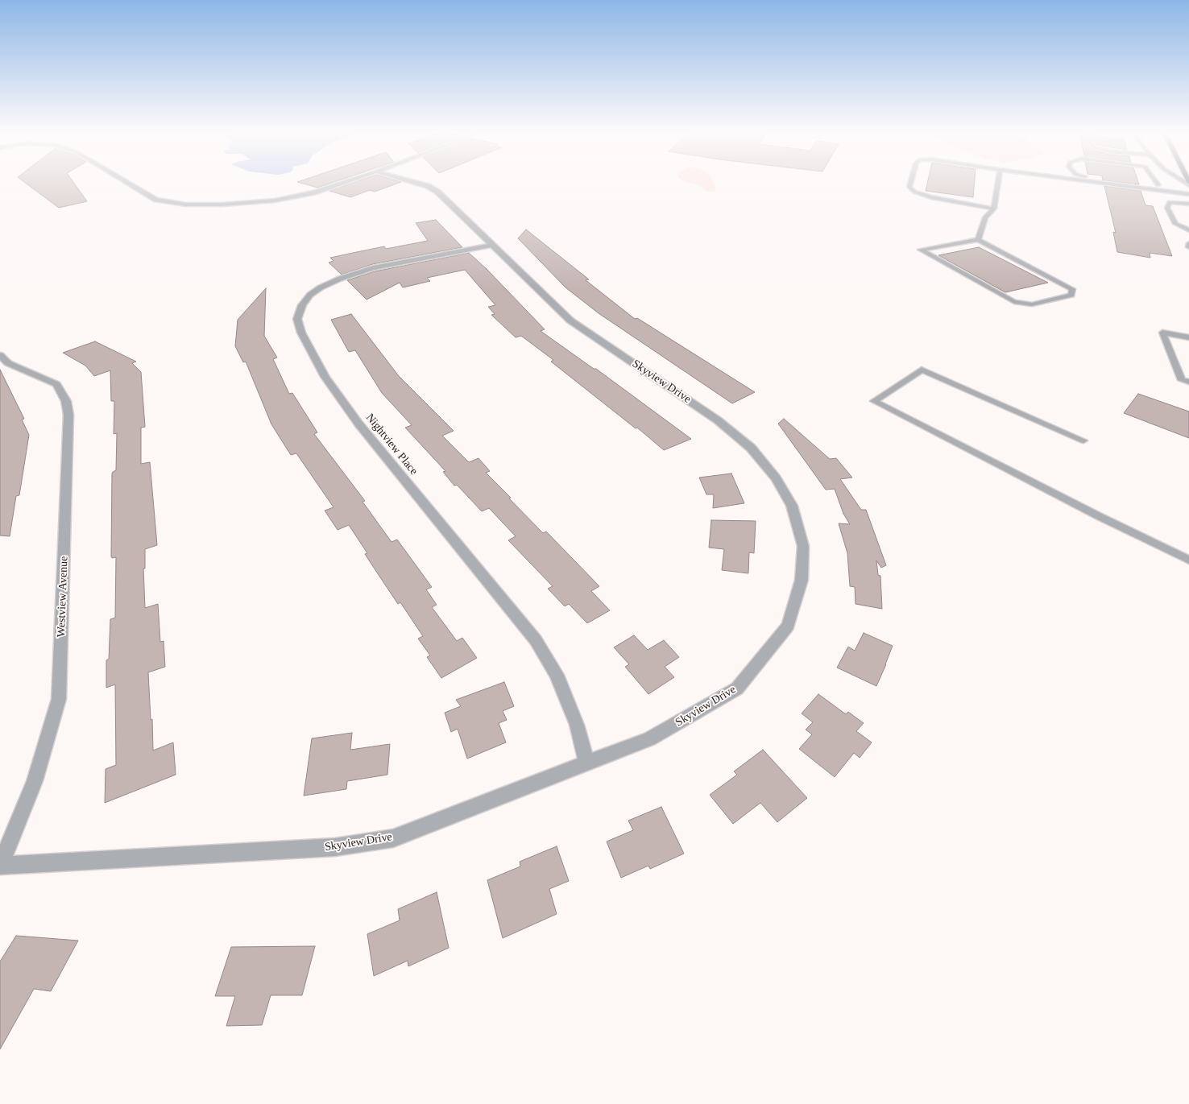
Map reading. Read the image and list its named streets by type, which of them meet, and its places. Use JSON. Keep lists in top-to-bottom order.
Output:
{
  "streets": {
    "street": ["Skyview Drive", "Nightview Place", "Westview Avenue"]
  },
  "crossings": [
    ["Skyview Drive", "Nightview Place"],
    ["Skyview Drive", "Westview Avenue"]
  ]
}
